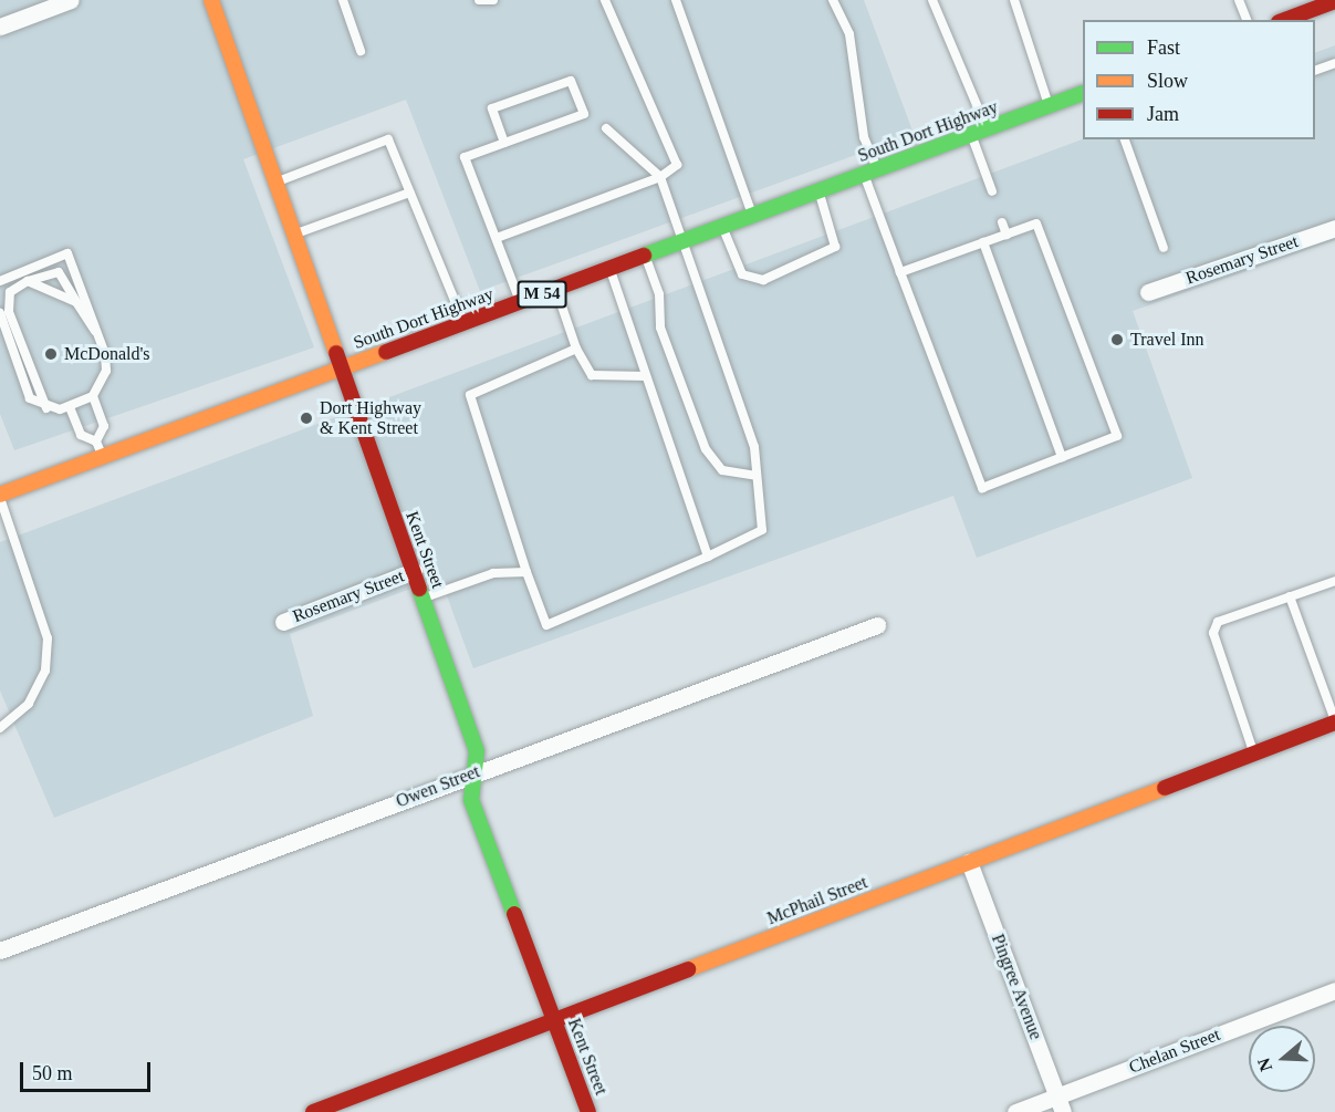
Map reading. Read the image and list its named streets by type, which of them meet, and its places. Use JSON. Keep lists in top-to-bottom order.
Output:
{
  "streets": {
    "street": [
      "South Dort Highway",
      "Rosemary Street",
      "M 54",
      "Kent Street",
      "Owen Street",
      "McPhail Street",
      "Pingree Avenue",
      "Chelan Street"
    ]
  },
  "crossings": [
    ["South Dort Highway", "Kent Street"],
    ["Rosemary Street", "Kent Street"],
    ["Kent Street", "Owen Street"],
    ["Kent Street", "McPhail Street"],
    ["McPhail Street", "Pingree Avenue"],
    ["Pingree Avenue", "Chelan Street"]
  ],
  "places": ["Travel Inn", "McDonald's", "Dort Highway & Kent Street"],
  "legend": ["Fast", "Slow", "Jam"],
  "scale_bar": "50 m",
  "north": "left"
}
